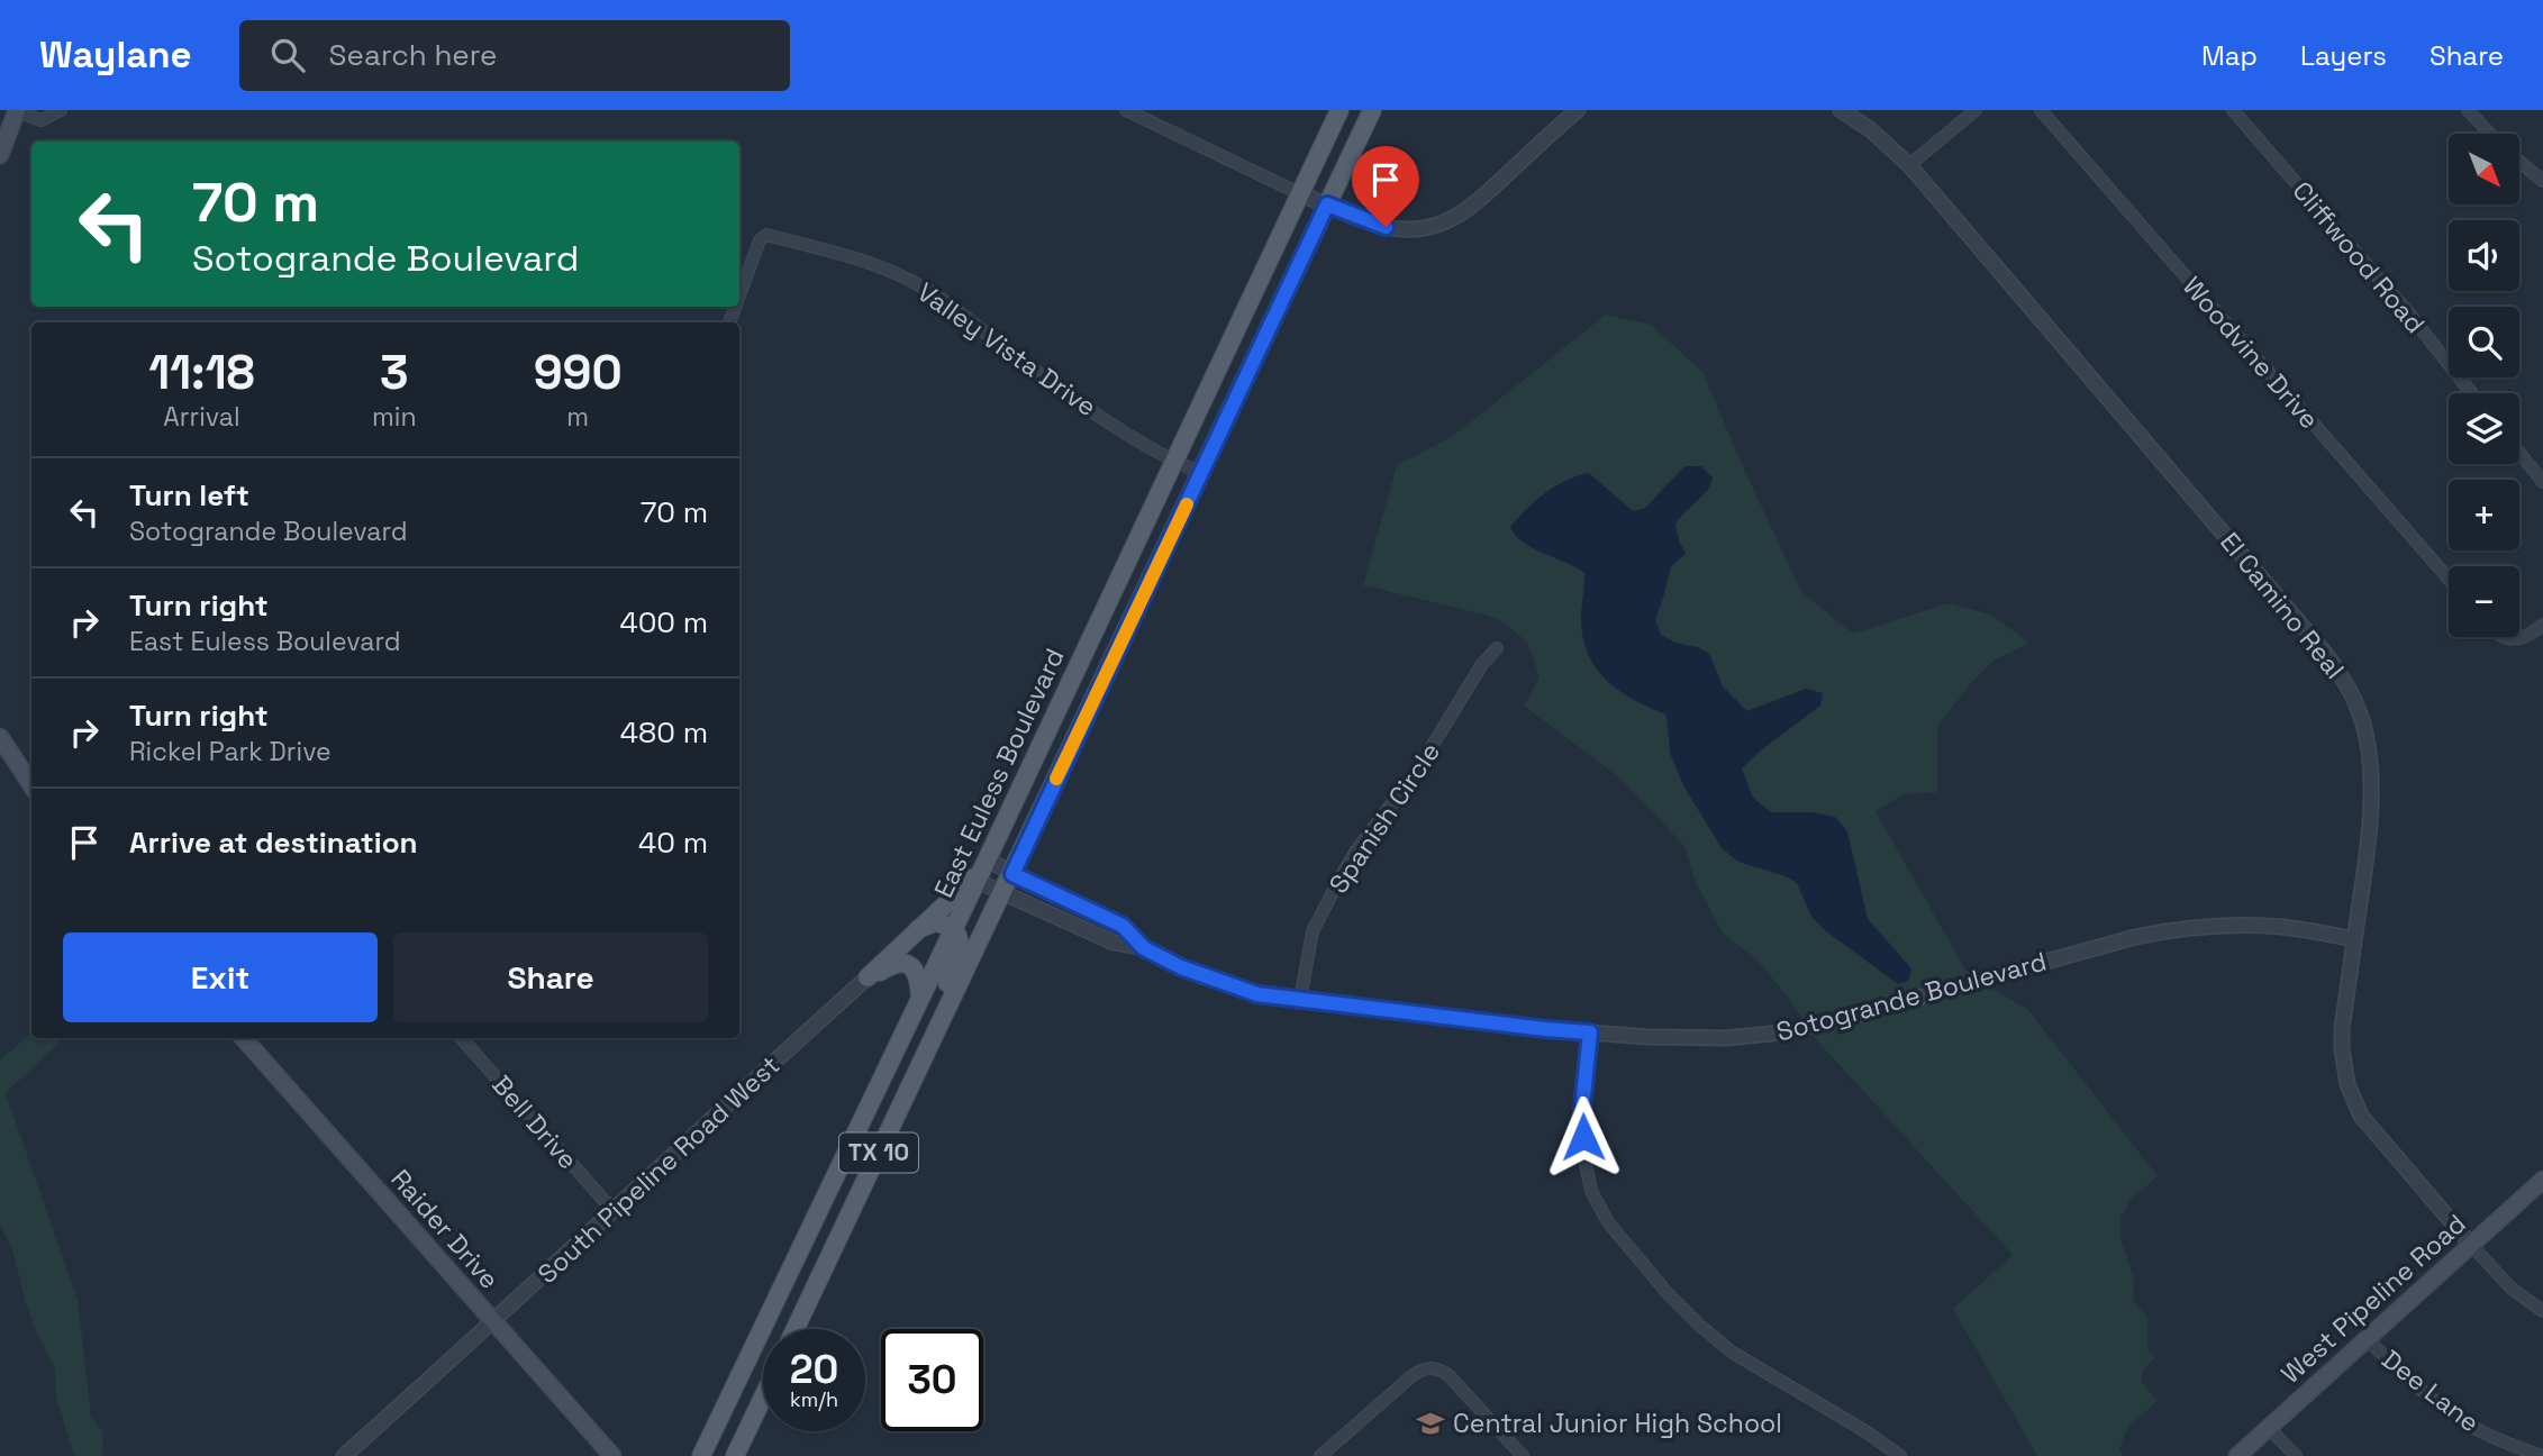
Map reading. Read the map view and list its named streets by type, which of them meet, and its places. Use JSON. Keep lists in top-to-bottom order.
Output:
{
  "streets": {
    "main road": [
      "East Euless Boulevard",
      "TX 10",
      "Raider Drive",
      "West Pipeline Road"
    ],
    "street": [
      "Cliffwood Road",
      "Valley Vista Drive",
      "Woodvine Drive",
      "El Camino Real",
      "Spanish Circle",
      "Sotogrande Boulevard",
      "Bell Drive",
      "South Pipeline Road West",
      "Dee Lane"
    ]
  },
  "crossings": [
    ["Valley Vista Drive", "East Euless Boulevard"],
    ["Valley Vista Drive", "TX 10"],
    ["El Camino Real", "Sotogrande Boulevard"],
    ["El Camino Real", "West Pipeline Road"],
    ["East Euless Boulevard", "Sotogrande Boulevard"],
    ["Spanish Circle", "Sotogrande Boulevard"],
    ["Sotogrande Boulevard", "TX 10"],
    ["Bell Drive", "South Pipeline Road West"],
    ["South Pipeline Road West", "Raider Drive"],
    ["West Pipeline Road", "Dee Lane"]
  ],
  "places": {
    "school or university": ["Central Junior High School"]
  },
  "north": "bottom right",
  "page": {
    "header": "Waylane",
    "search": "Search here",
    "nav": ["Map", "Layers", "Share"],
    "map_buttons": ["+", "−"],
    "turn": ["70 m", "Sotogrande Boulevard"],
    "eta": [
      "11:18",
      "Arrival",
      "3",
      "min",
      "990",
      "m"
    ],
    "list": [
      {
        "name": "Turn left",
        "note": "Sotogrande Boulevard",
        "value": "70 m"
      },
      {
        "name": "Turn right",
        "note": "East Euless Boulevard",
        "value": "400 m"
      },
      {
        "name": "Turn right",
        "note": "Rickel Park Drive",
        "value": "480 m"
      },
      {
        "name": "Arrive at destination",
        "value": "40 m"
      }
    ],
    "buttons": ["Exit", "Share"],
    "speed": "20 km/h",
    "limit": "30"
  }
}
